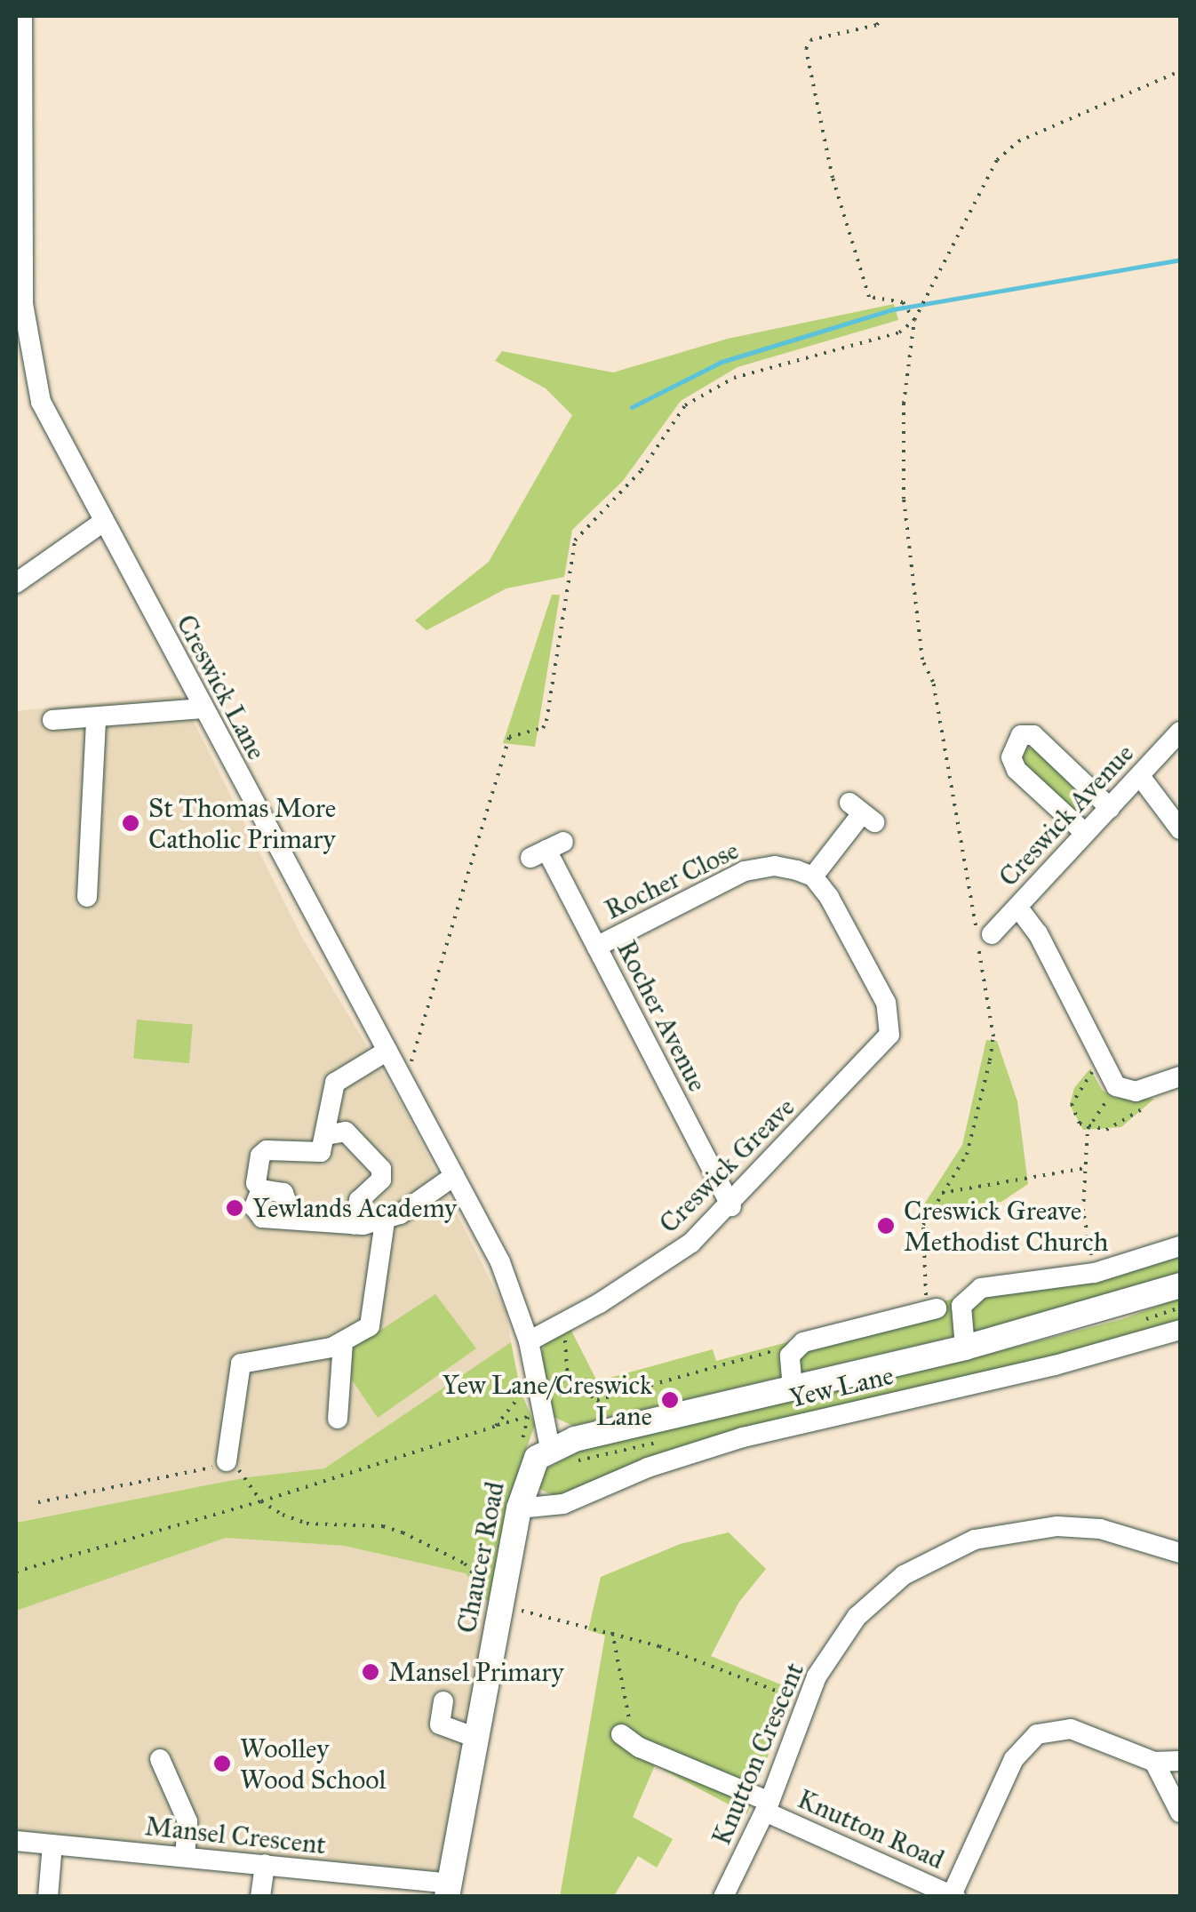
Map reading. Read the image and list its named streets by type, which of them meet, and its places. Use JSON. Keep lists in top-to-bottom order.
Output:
{
  "streets": {
    "main road": ["Yew Lane", "Chaucer Road"],
    "street": [
      "Creswick Lane",
      "Creswick Avenue",
      "Rocher Close",
      "Rocher Avenue",
      "Creswick Greave",
      "Knutton Crescent",
      "Knutton Road",
      "Mansel Crescent"
    ]
  },
  "crossings": [
    ["Creswick Lane", "Creswick Greave"],
    ["Creswick Lane", "Yew Lane"],
    ["Creswick Lane", "Chaucer Road"],
    ["Rocher Close", "Rocher Avenue"],
    ["Rocher Close", "Creswick Greave"],
    ["Rocher Avenue", "Creswick Greave"],
    ["Yew Lane", "Chaucer Road"],
    ["Chaucer Road", "Mansel Crescent"],
    ["Knutton Crescent", "Knutton Road"]
  ],
  "places": [
    "St Thomas More Catholic Primary",
    "Yewlands Academy",
    "Creswick Greave Methodist Church",
    "Yew Lane/Creswick Lane",
    "Mansel Primary",
    "Woolley Wood School"
  ]
}
